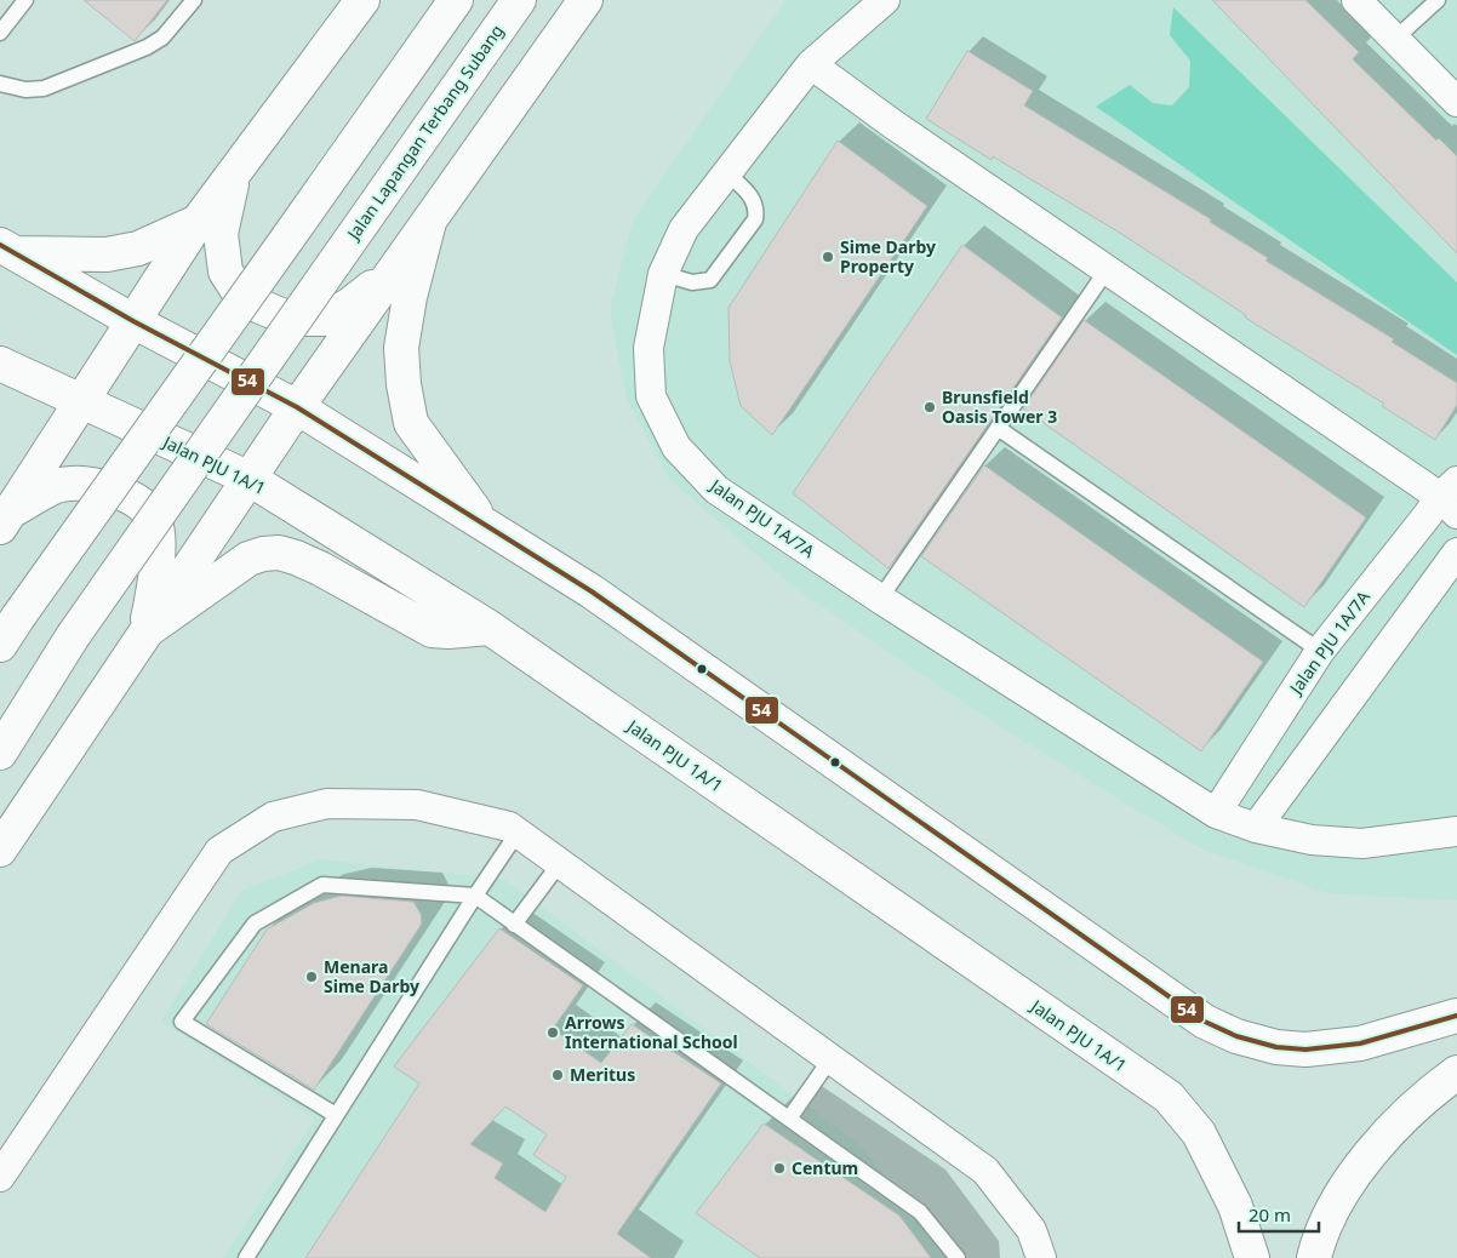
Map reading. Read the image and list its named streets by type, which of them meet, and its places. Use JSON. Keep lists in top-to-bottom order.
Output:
{
  "streets": {
    "main road": ["Jalan Lapangan Terbang Subang", "Jalan PJU 1A/1"],
    "street": ["Jalan PJU 1A/7A"]
  },
  "places": [
    "Sime Darby Property",
    "Brunsfield Oasis Tower 3",
    "Menara Sime Darby",
    "Arrows International School",
    "Meritus",
    "Centum"
  ],
  "lines": ["transit line 54"],
  "scale_bar": "20 m"
}
